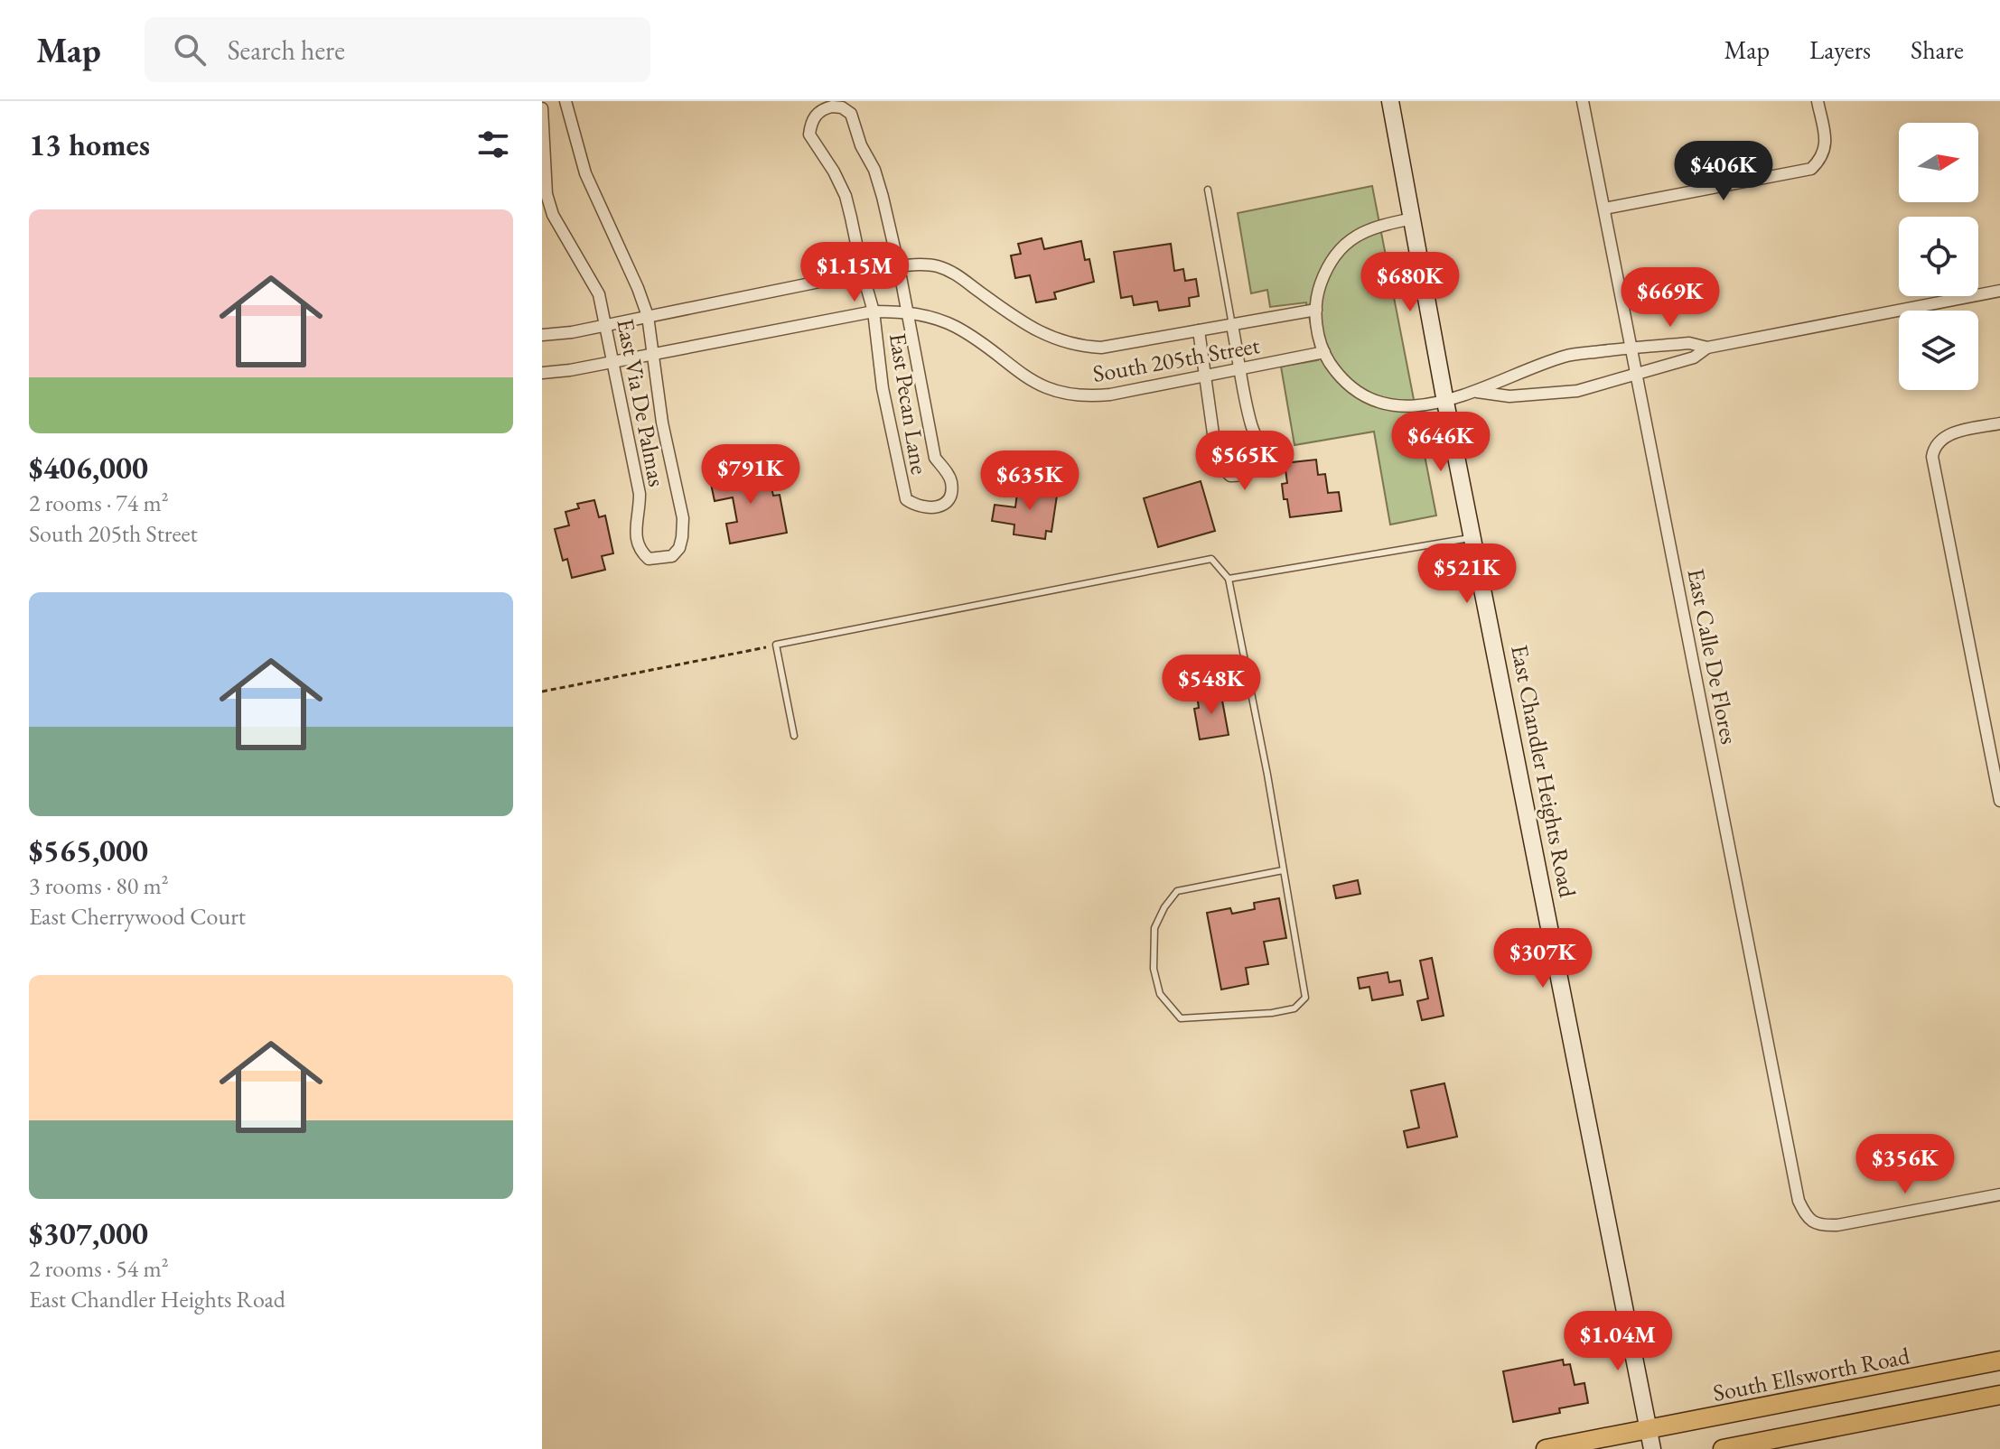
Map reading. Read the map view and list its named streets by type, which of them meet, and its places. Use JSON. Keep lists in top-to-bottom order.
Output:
{
  "streets": {
    "main road": ["East Chandler Heights Road", "South Ellsworth Road"],
    "street": [
      "South 205th Street",
      "East Via De Palmas",
      "East Pecan Lane",
      "East Calle De Flores"
    ]
  },
  "crossings": [
    ["South 205th Street", "East Via De Palmas"],
    ["South 205th Street", "East Pecan Lane"],
    ["East Chandler Heights Road", "South Ellsworth Road"]
  ],
  "north": "right",
  "page": {
    "header": "Map",
    "search": "Search here",
    "nav": ["Map", "Layers", "Share"],
    "heading": "13 homes",
    "price": [
      "$406K",
      "$1.15M",
      "$680K",
      "$669K",
      "$646K",
      "$565K",
      "$791K",
      "$635K",
      "$521K",
      "$548K",
      "$307K",
      "$356K",
      "$1.04M"
    ],
    "list": [
      {
        "name": "$406,000",
        "note": "2 rooms · 74 m² · South 205th Street"
      },
      {
        "name": "$565,000",
        "note": "3 rooms · 80 m² · East Cherrywood Court"
      },
      {
        "name": "$307,000",
        "note": "2 rooms · 54 m² · East Chandler Heights Road"
      }
    ]
  }
}
